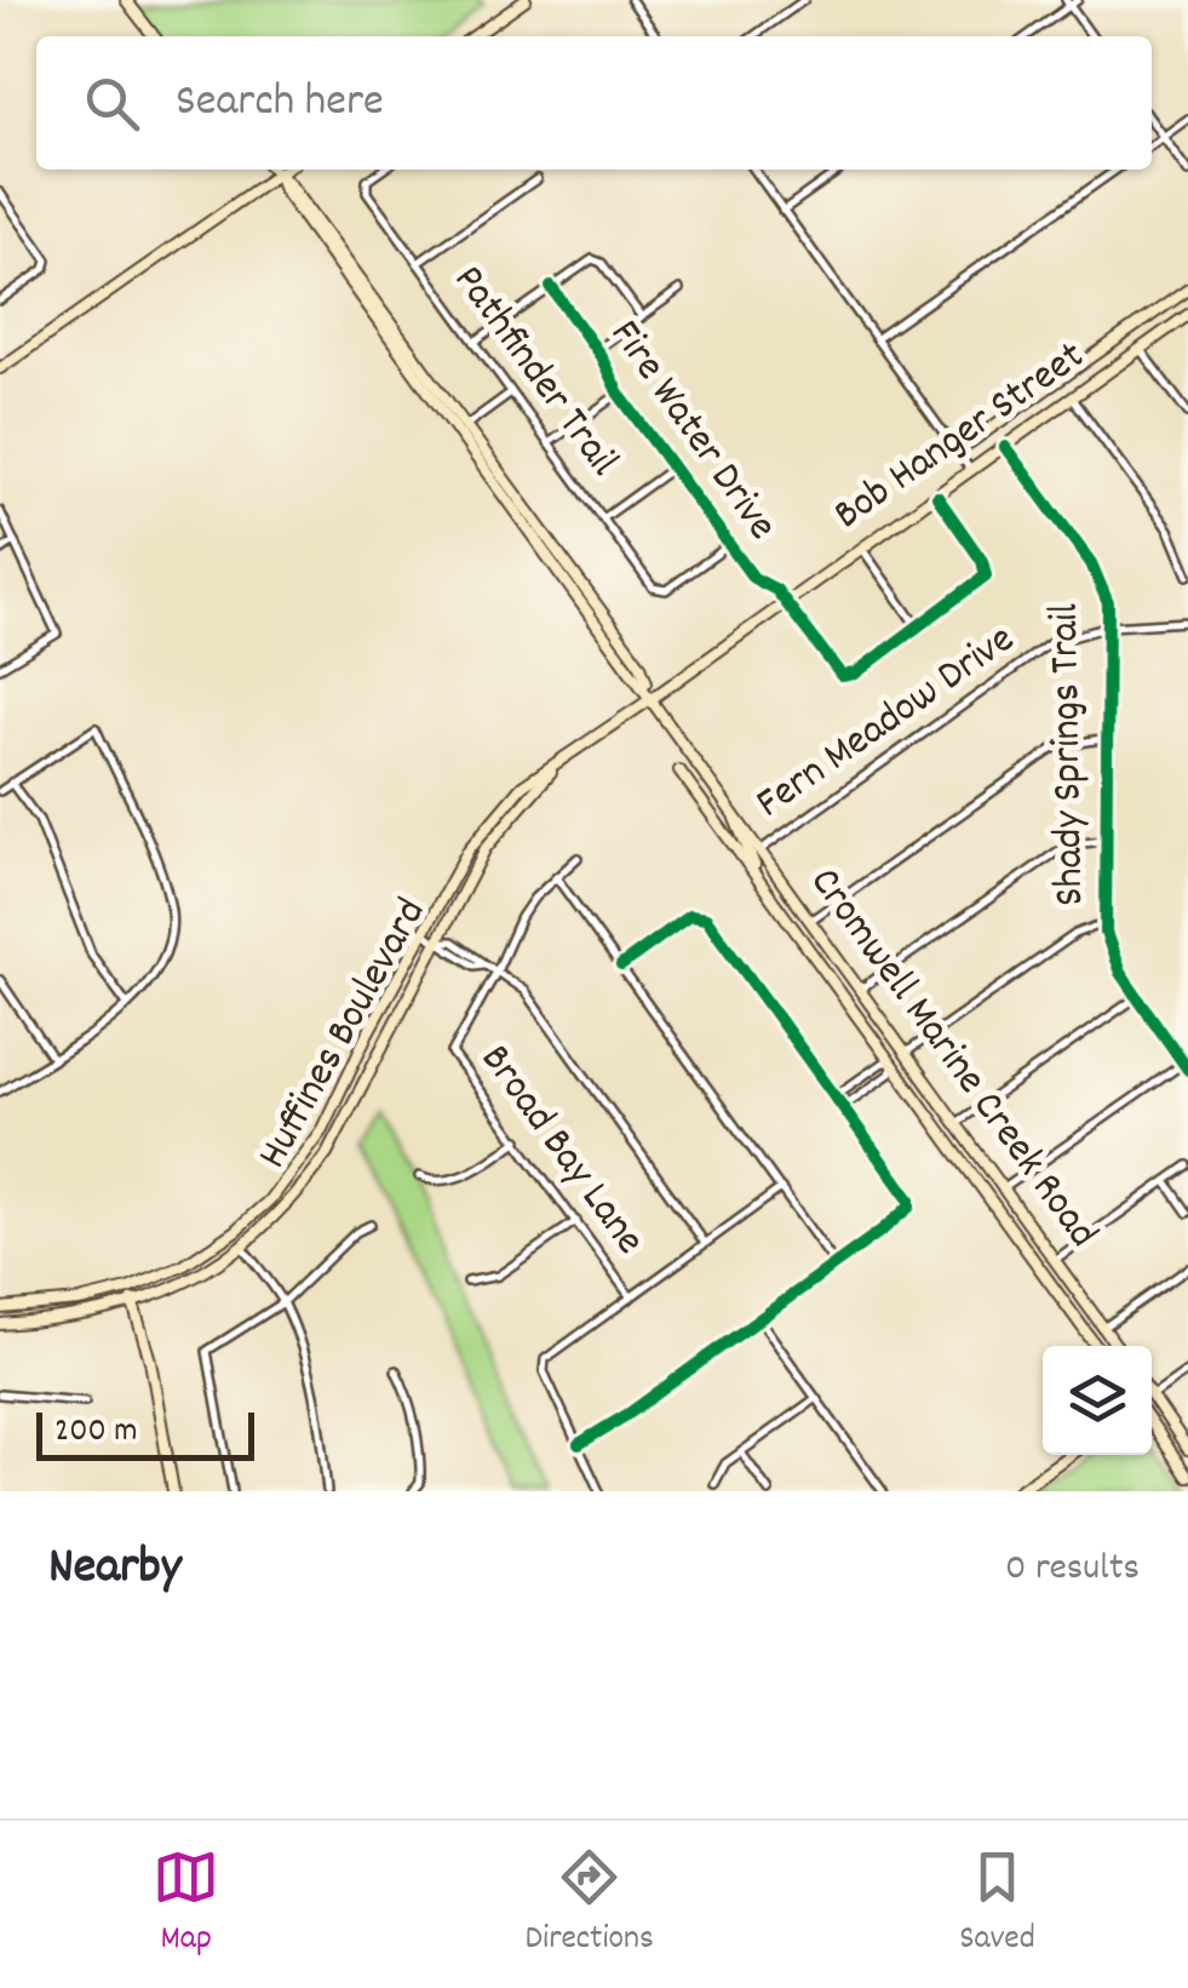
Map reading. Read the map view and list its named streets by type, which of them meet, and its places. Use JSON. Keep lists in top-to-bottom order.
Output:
{
  "streets": {
    "main road": ["Bob Hanger Street", "Huffines Boulevard", "Cromwell Marine Creek Road"],
    "street": [
      "Pathfinder Trail",
      "Fire Water Drive",
      "Fern Meadow Drive",
      "Shady Springs Trail",
      "Broad Bay Lane"
    ]
  },
  "crossings": [
    ["Pathfinder Trail", "Fire Water Drive"],
    ["Fire Water Drive", "Bob Hanger Street"],
    ["Bob Hanger Street", "Shady Springs Trail"],
    ["Bob Hanger Street", "Huffines Boulevard"],
    ["Bob Hanger Street", "Cromwell Marine Creek Road"],
    ["Fern Meadow Drive", "Shady Springs Trail"],
    ["Fern Meadow Drive", "Cromwell Marine Creek Road"],
    ["Huffines Boulevard", "Cromwell Marine Creek Road"]
  ],
  "scale_bar": "200 m",
  "page": {
    "search": "Search here",
    "scale": "200 m",
    "heading": ["Nearby", "0 results"],
    "nav": ["Map", "Directions", "Saved"]
  }
}
